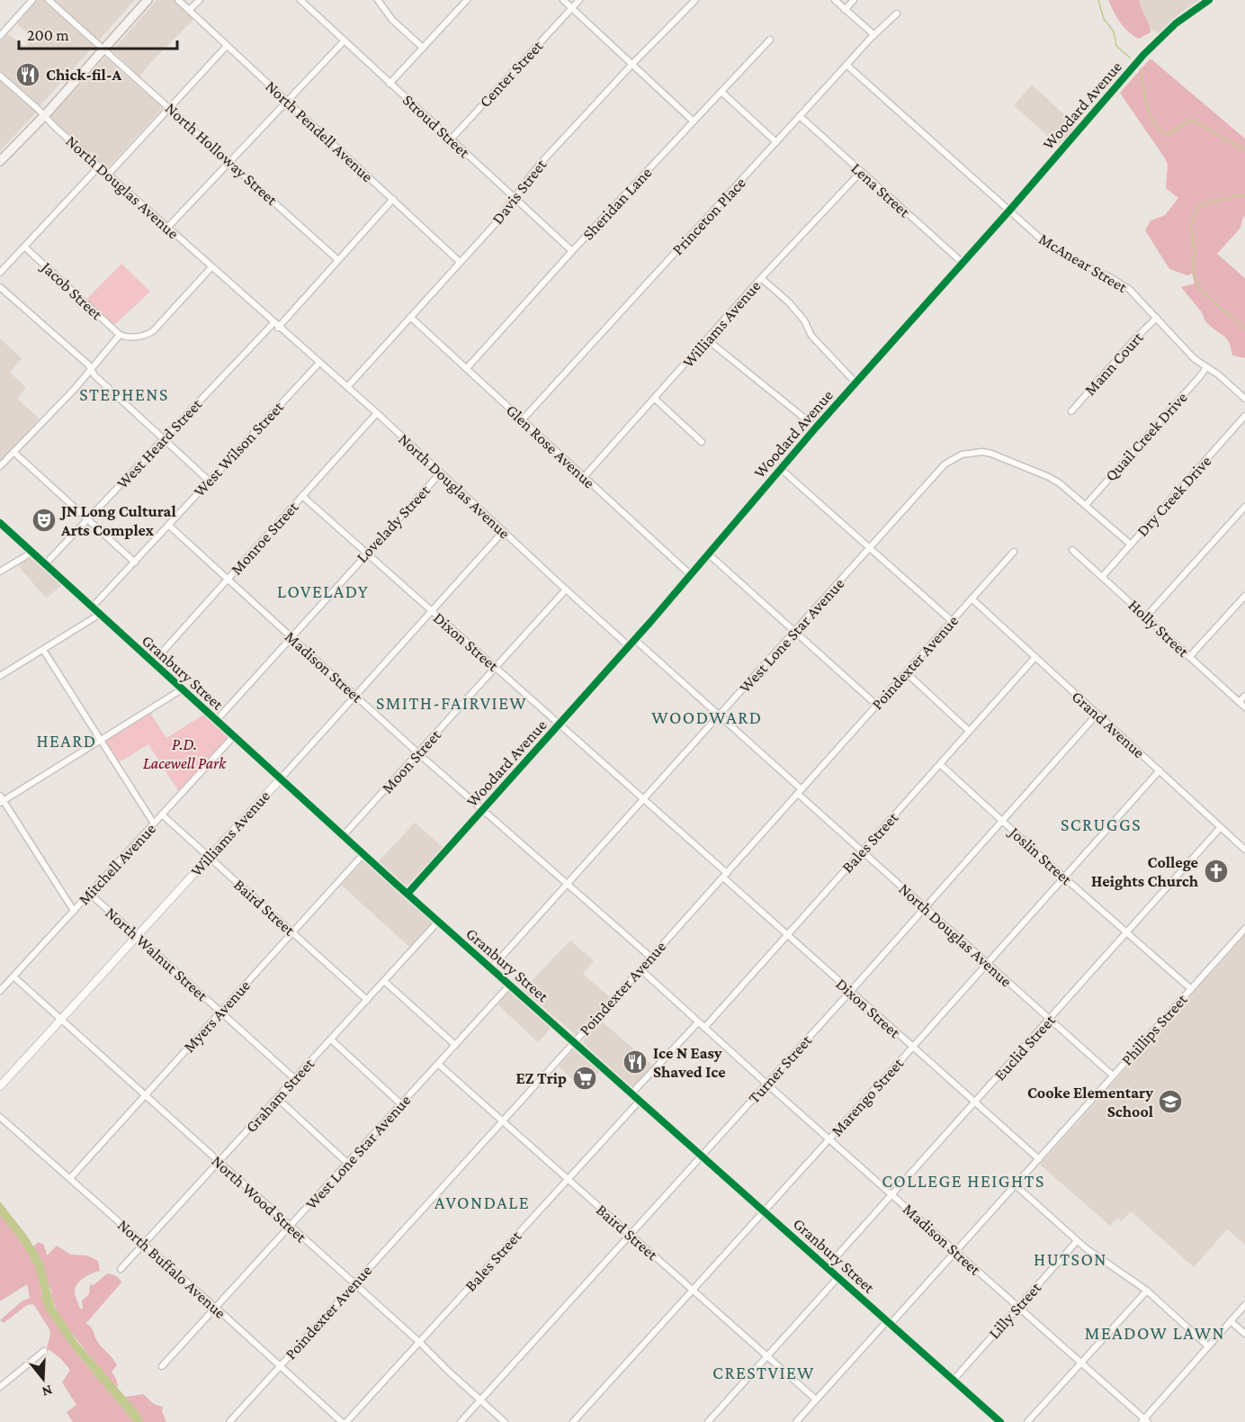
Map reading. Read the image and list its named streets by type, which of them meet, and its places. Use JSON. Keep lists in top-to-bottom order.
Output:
{
  "streets": {
    "street": [
      "Center Street",
      "Woodard Avenue",
      "Stroud Street",
      "North Pendell Avenue",
      "North Holloway Street",
      "North Douglas Avenue",
      "Lena Street",
      "Davis Street",
      "Sheridan Lane",
      "Princeton Place",
      "McAnear Street",
      "Jacob Street",
      "Williams Avenue",
      "Mann Court",
      "Quail Creek Drive",
      "West Heard Street",
      "Glen Rose Avenue",
      "West Wilson Street",
      "Dry Creek Drive",
      "Lovelady Street",
      "Monroe Street",
      "Holly Street",
      "West Lone Star Avenue",
      "Dixon Street",
      "Poindexter Avenue",
      "Madison Street",
      "Granbury Street",
      "Grand Avenue",
      "Moon Street",
      "Bales Street",
      "Joslin Street",
      "Mitchell Avenue",
      "Baird Street",
      "North Walnut Street",
      "Myers Avenue",
      "Phillips Street",
      "Euclid Street",
      "Turner Street",
      "Graham Street",
      "Marengo Street",
      "North Wood Street",
      "North Buffalo Avenue",
      "Lilly Street"
    ]
  },
  "crossings": [
    ["Center Street", "Stroud Street"],
    ["Woodard Avenue", "North Douglas Avenue"],
    ["Woodard Avenue", "Lena Street"],
    ["Woodard Avenue", "McAnear Street"],
    ["Woodard Avenue", "Glen Rose Avenue"],
    ["Woodard Avenue", "Dixon Street"],
    ["Woodard Avenue", "Madison Street"],
    ["Woodard Avenue", "Granbury Street"],
    ["Stroud Street", "Davis Street"],
    ["Stroud Street", "Sheridan Lane"],
    ["North Pendell Avenue", "Davis Street"],
    ["North Pendell Avenue", "West Heard Street"],
    ["North Holloway Street", "West Heard Street"],
    ["North Douglas Avenue", "Davis Street"],
    ["North Douglas Avenue", "Williams Avenue"],
    ["North Douglas Avenue", "West Heard Street"],
    ["North Douglas Avenue", "West Wilson Street"],
    ["North Douglas Avenue", "Lovelady Street"],
    ["North Douglas Avenue", "Monroe Street"],
    ["North Douglas Avenue", "West Lone Star Avenue"],
    ["North Douglas Avenue", "Poindexter Avenue"],
    ["North Douglas Avenue", "Moon Street"],
    ["North Douglas Avenue", "Bales Street"],
    ["North Douglas Avenue", "Phillips Street"],
    ["North Douglas Avenue", "Euclid Street"],
    ["North Douglas Avenue", "Turner Street"],
    ["North Douglas Avenue", "Marengo Street"],
    ["Lena Street", "Princeton Place"],
    ["Lena Street", "Williams Avenue"],
    ["Davis Street", "Glen Rose Avenue"],
    ["Sheridan Lane", "Glen Rose Avenue"],
    ["Princeton Place", "McAnear Street"],
    ["Princeton Place", "Glen Rose Avenue"],
    ["McAnear Street", "Mann Court"],
    ["McAnear Street", "Quail Creek Drive"],
    ["Williams Avenue", "Glen Rose Avenue"],
    ["Williams Avenue", "Dixon Street"],
    ["Williams Avenue", "Madison Street"],
    ["Williams Avenue", "Granbury Street"],
    ["Williams Avenue", "Baird Street"],
    ["Williams Avenue", "North Walnut Street"],
    ["Williams Avenue", "North Wood Street"],
    ["Quail Creek Drive", "West Lone Star Avenue"],
    ["West Heard Street", "Granbury Street"],
    ["West Wilson Street", "Madison Street"],
    ["West Wilson Street", "Granbury Street"],
    ["Dry Creek Drive", "Holly Street"],
    ["Dry Creek Drive", "West Lone Star Avenue"],
    ["Lovelady Street", "Dixon Street"],
    ["Lovelady Street", "Madison Street"],
    ["Lovelady Street", "Granbury Street"],
    ["Monroe Street", "Dixon Street"],
    ["Monroe Street", "Madison Street"],
    ["Monroe Street", "Granbury Street"],
    ["West Lone Star Avenue", "Dixon Street"],
    ["West Lone Star Avenue", "Madison Street"],
    ["West Lone Star Avenue", "Granbury Street"],
    ["West Lone Star Avenue", "Baird Street"],
    ["West Lone Star Avenue", "North Wood Street"],
    ["West Lone Star Avenue", "North Buffalo Avenue"],
    ["Dixon Street", "Poindexter Avenue"],
    ["Dixon Street", "Moon Street"],
    ["Dixon Street", "Bales Street"],
    ["Dixon Street", "Phillips Street"],
    ["Dixon Street", "Euclid Street"],
    ["Dixon Street", "Turner Street"],
    ["Dixon Street", "Marengo Street"],
    ["Poindexter Avenue", "Madison Street"],
    ["Poindexter Avenue", "Granbury Street"],
    ["Poindexter Avenue", "Grand Avenue"],
    ["Poindexter Avenue", "Baird Street"],
    ["Poindexter Avenue", "North Wood Street"],
    ["Poindexter Avenue", "North Buffalo Avenue"],
    ["Madison Street", "Moon Street"],
    ["Madison Street", "Bales Street"],
    ["Madison Street", "Phillips Street"],
    ["Madison Street", "Euclid Street"],
    ["Madison Street", "Turner Street"],
    ["Madison Street", "Marengo Street"],
    ["Madison Street", "Lilly Street"],
    ["Granbury Street", "Moon Street"],
    ["Granbury Street", "Bales Street"],
    ["Granbury Street", "Mitchell Avenue"],
    ["Granbury Street", "Myers Avenue"],
    ["Granbury Street", "Phillips Street"],
    ["Granbury Street", "Euclid Street"],
    ["Granbury Street", "Turner Street"],
    ["Granbury Street", "Graham Street"],
    ["Granbury Street", "Marengo Street"],
    ["Granbury Street", "Lilly Street"],
    ["Grand Avenue", "Bales Street"],
    ["Grand Avenue", "Euclid Street"],
    ["Grand Avenue", "Turner Street"],
    ["Grand Avenue", "Marengo Street"],
    ["Bales Street", "Joslin Street"],
    ["Bales Street", "Baird Street"],
    ["Bales Street", "North Wood Street"],
    ["Joslin Street", "Phillips Street"],
    ["Joslin Street", "Euclid Street"],
    ["Joslin Street", "Turner Street"],
    ["Joslin Street", "Marengo Street"],
    ["Mitchell Avenue", "Baird Street"],
    ["Mitchell Avenue", "North Walnut Street"],
    ["Mitchell Avenue", "North Wood Street"],
    ["Baird Street", "Myers Avenue"],
    ["Baird Street", "Phillips Street"],
    ["Baird Street", "Turner Street"],
    ["Baird Street", "Graham Street"],
    ["Baird Street", "Marengo Street"],
    ["North Walnut Street", "Myers Avenue"],
    ["North Walnut Street", "Graham Street"],
    ["Myers Avenue", "North Wood Street"],
    ["Myers Avenue", "North Buffalo Avenue"],
    ["Turner Street", "North Wood Street"],
    ["Graham Street", "North Wood Street"],
    ["Graham Street", "North Buffalo Avenue"]
  ],
  "districts": [
    "STEPHENS",
    "LOVELADY",
    "SMITH-FAIRVIEW",
    "WOODWARD",
    "HEARD",
    "SCRUGGS",
    "COLLEGE HEIGHTS",
    "AVONDALE",
    "HUTSON",
    "MEADOW LAWN",
    "CRESTVIEW"
  ],
  "parks": ["P.D. Lacewell Park"],
  "places": {
    "restaurant": ["Chick-fil-A", "Ice N Easy Shaved Ice"],
    "theatre": ["JN Long Cultural Arts Complex"],
    "church": ["College Heights Church"],
    "supermarket": ["EZ Trip"],
    "school or university": ["Cooke Elementary School"]
  },
  "scale_bar": "200 m",
  "north": "bottom"
}
